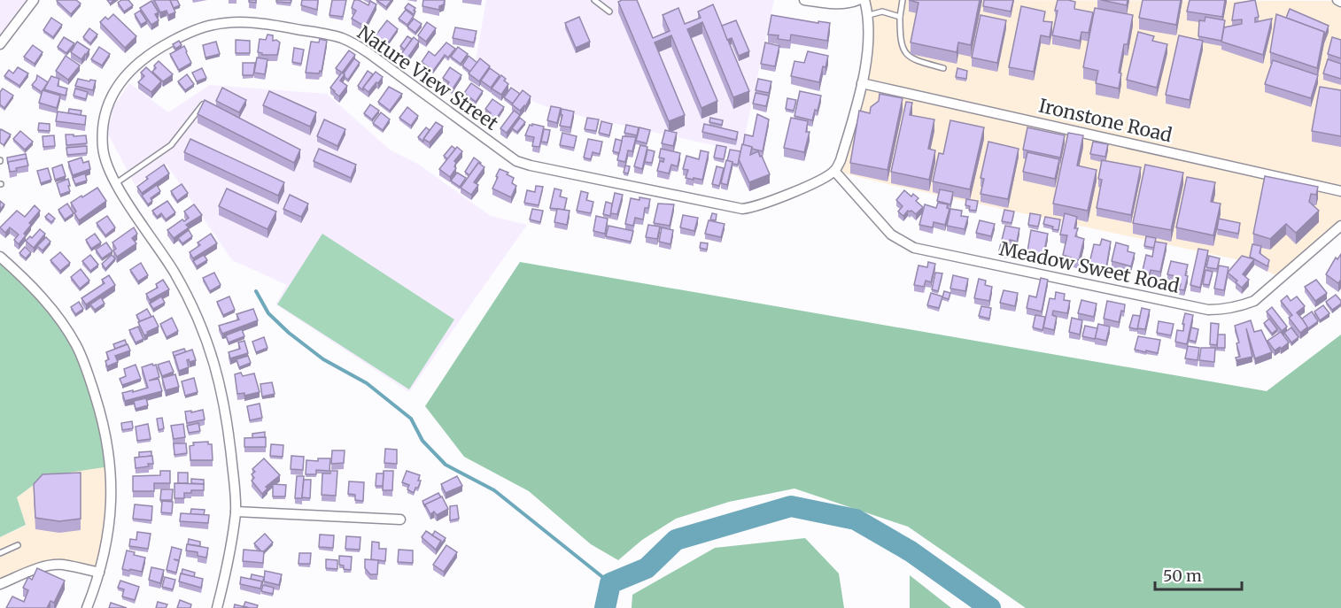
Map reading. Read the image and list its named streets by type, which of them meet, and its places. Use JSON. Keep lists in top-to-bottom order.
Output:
{
  "streets": {
    "street": ["Nature View Street", "Ironstone Road", "Meadow Sweet Road"]
  },
  "crossings": [
    ["Nature View Street", "Meadow Sweet Road"]
  ],
  "scale_bar": "50 m"
}
